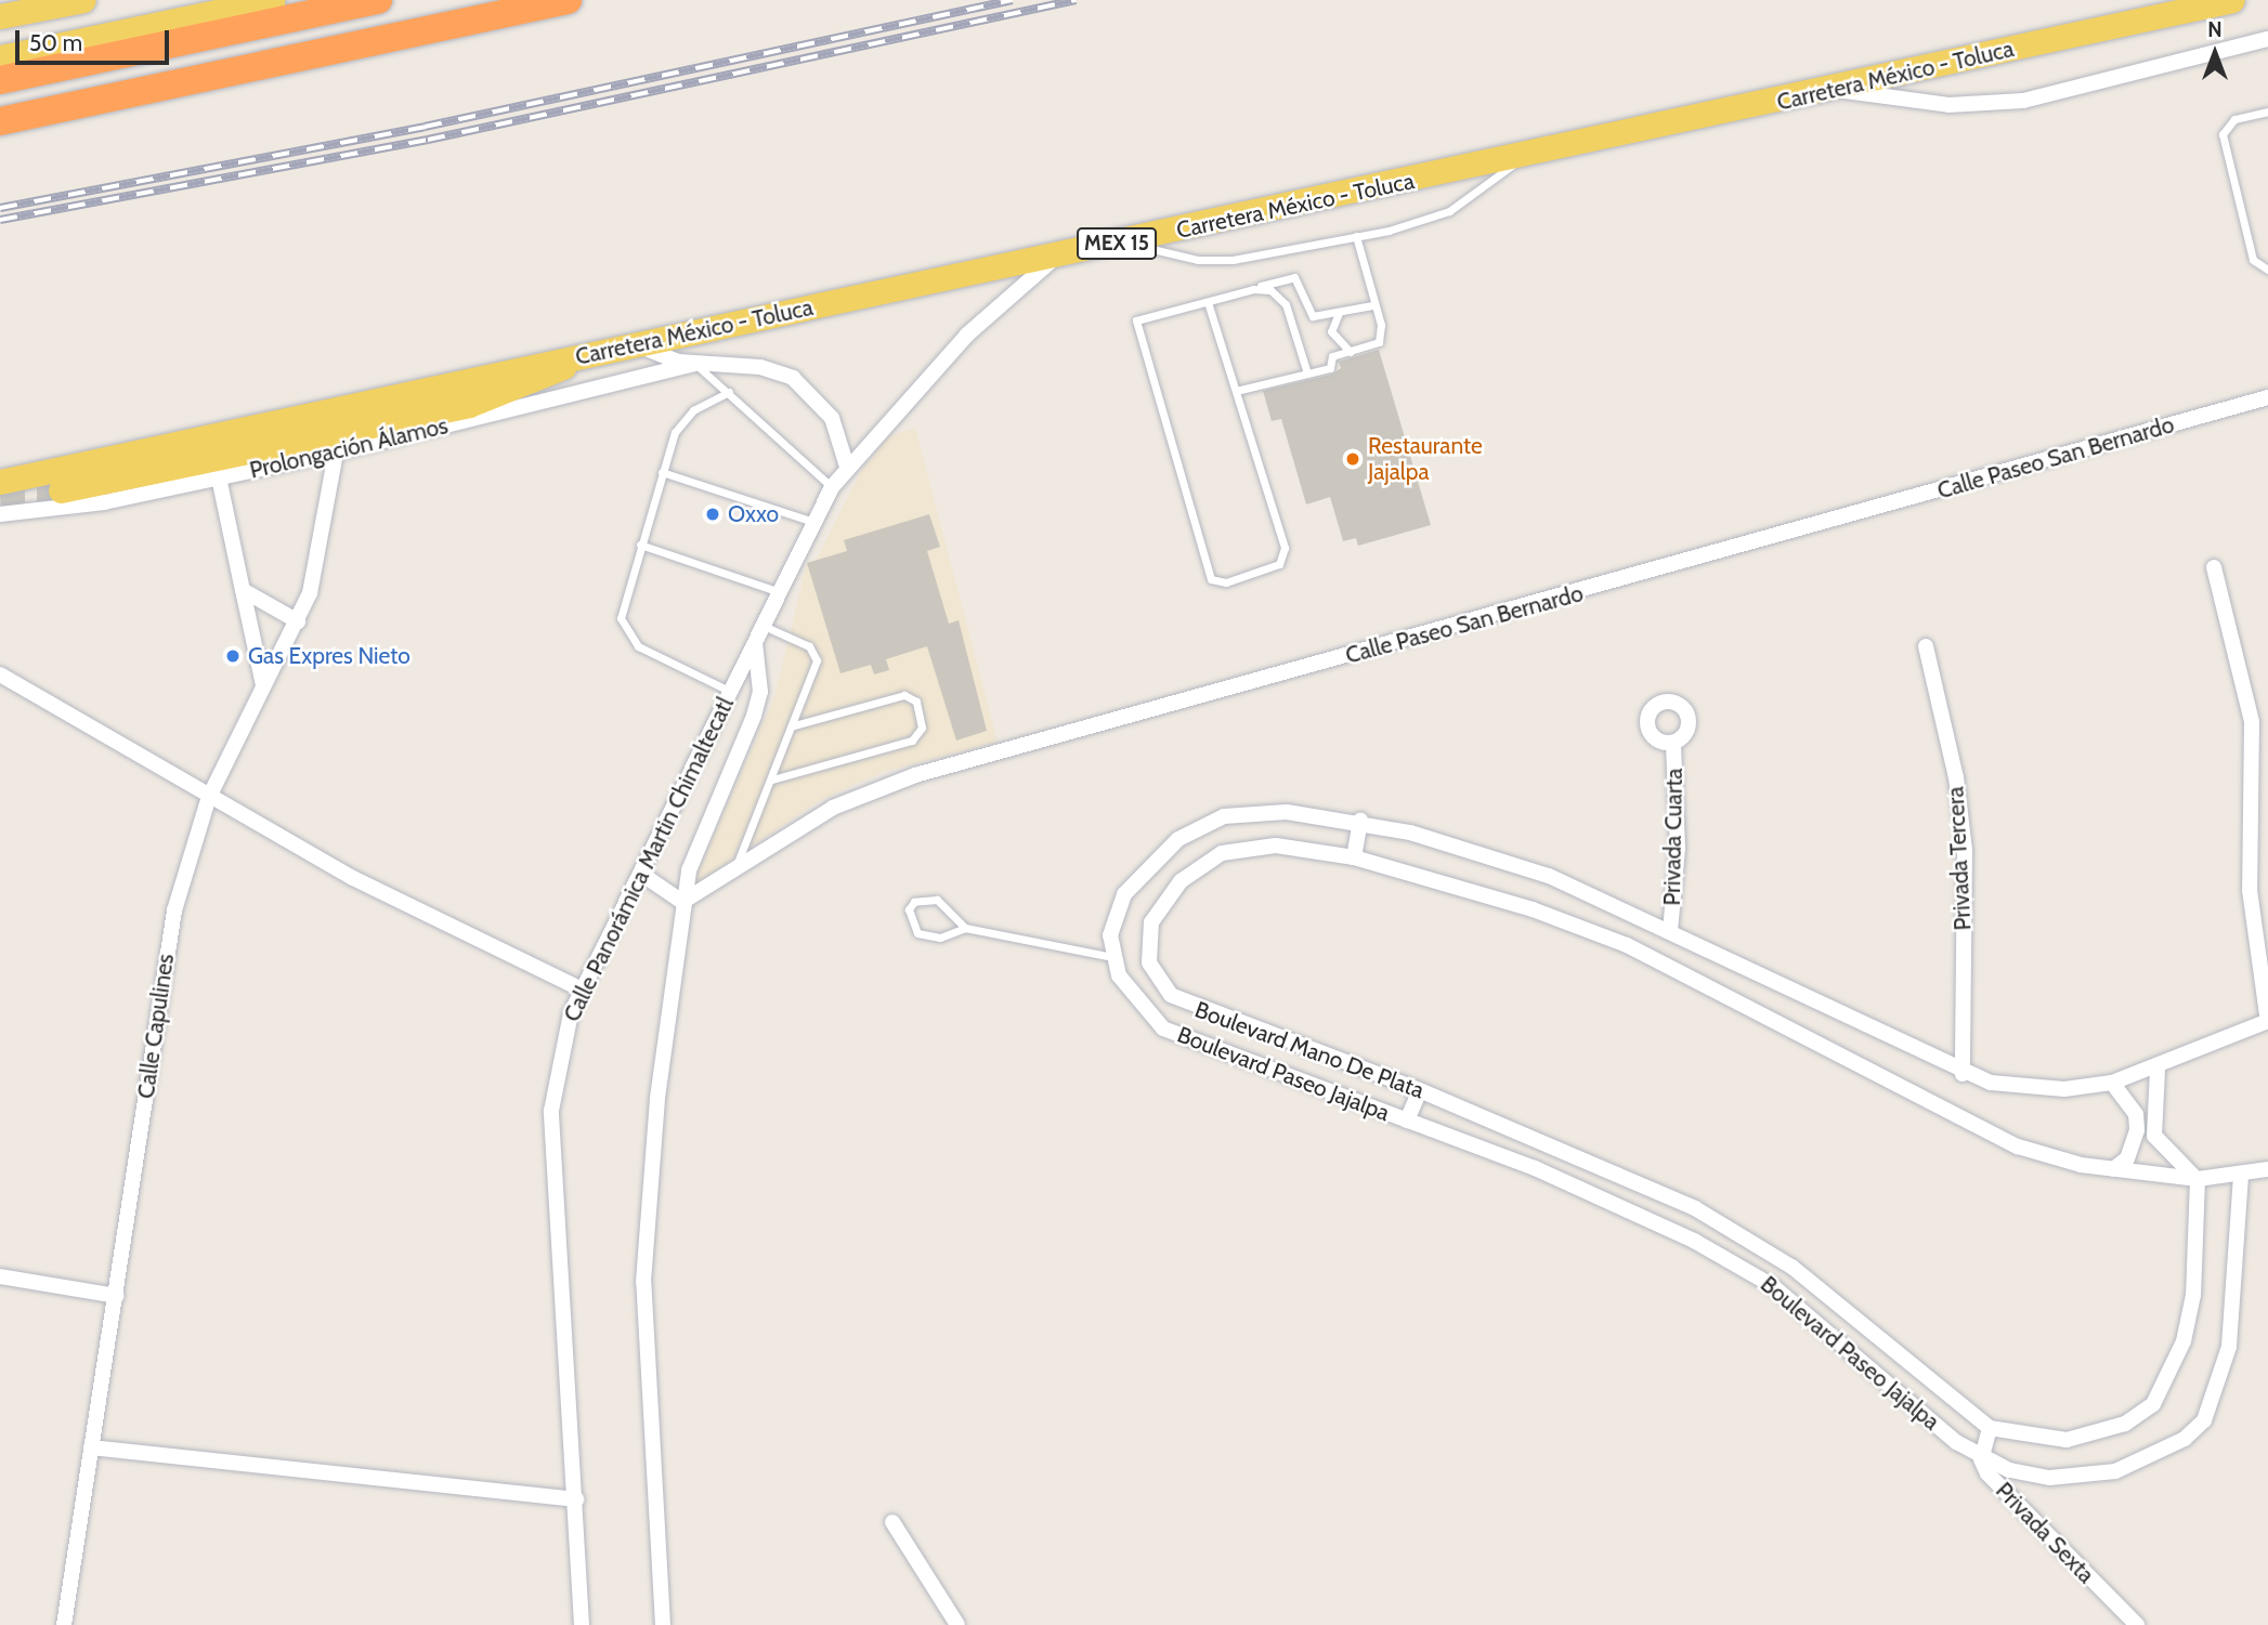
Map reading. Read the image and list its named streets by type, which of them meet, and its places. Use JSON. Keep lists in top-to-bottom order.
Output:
{
  "streets": {
    "main road": ["Carretera México - Toluca", "MEX 15"],
    "street": [
      "Prolongación Álamos",
      "Calle Paseo San Bernardo",
      "Privada Cuarta",
      "Privada Tercera",
      "Calle Panorámica Martin Chimaltecatl",
      "Calle Capulines",
      "Boulevard Mano De Plata",
      "Boulevard Paseo Jajalpa",
      "Privada Sexta"
    ]
  },
  "crossings": [
    ["Carretera México - Toluca", "Prolongación Álamos"],
    ["Carretera México - Toluca", "Calle Panorámica Martin Chimaltecatl"],
    ["Prolongación Álamos", "Calle Panorámica Martin Chimaltecatl"],
    ["Prolongación Álamos", "Calle Capulines"],
    ["Boulevard Mano De Plata", "Boulevard Paseo Jajalpa"],
    ["Boulevard Mano De Plata", "Privada Sexta"],
    ["Boulevard Paseo Jajalpa", "Privada Sexta"]
  ],
  "places": ["Restaurante Jajalpa", "Oxxo", "Gas Expres Nieto"],
  "scale_bar": "50 m",
  "north": "top"
}
